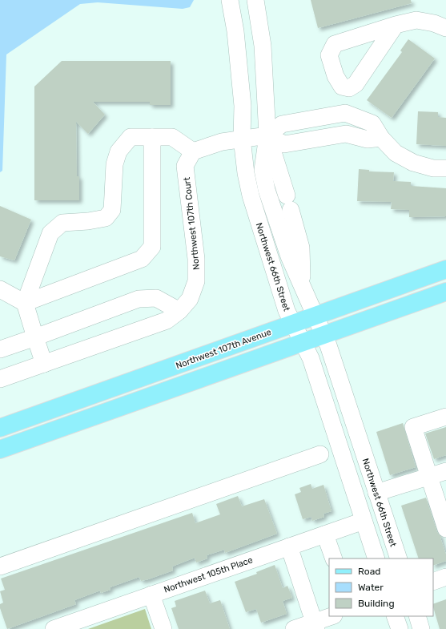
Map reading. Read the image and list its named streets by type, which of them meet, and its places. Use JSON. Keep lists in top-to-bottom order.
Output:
{
  "streets": {
    "main road": ["Northwest 107th Avenue"],
    "street": ["Northwest 107th Court", "Northwest 66th Street", "Northwest 105th Place"]
  },
  "crossings": [
    ["Northwest 66th Street", "Northwest 107th Avenue"],
    ["Northwest 66th Street", "Northwest 105th Place"]
  ],
  "legend": ["Road", "Water", "Building"]
}
